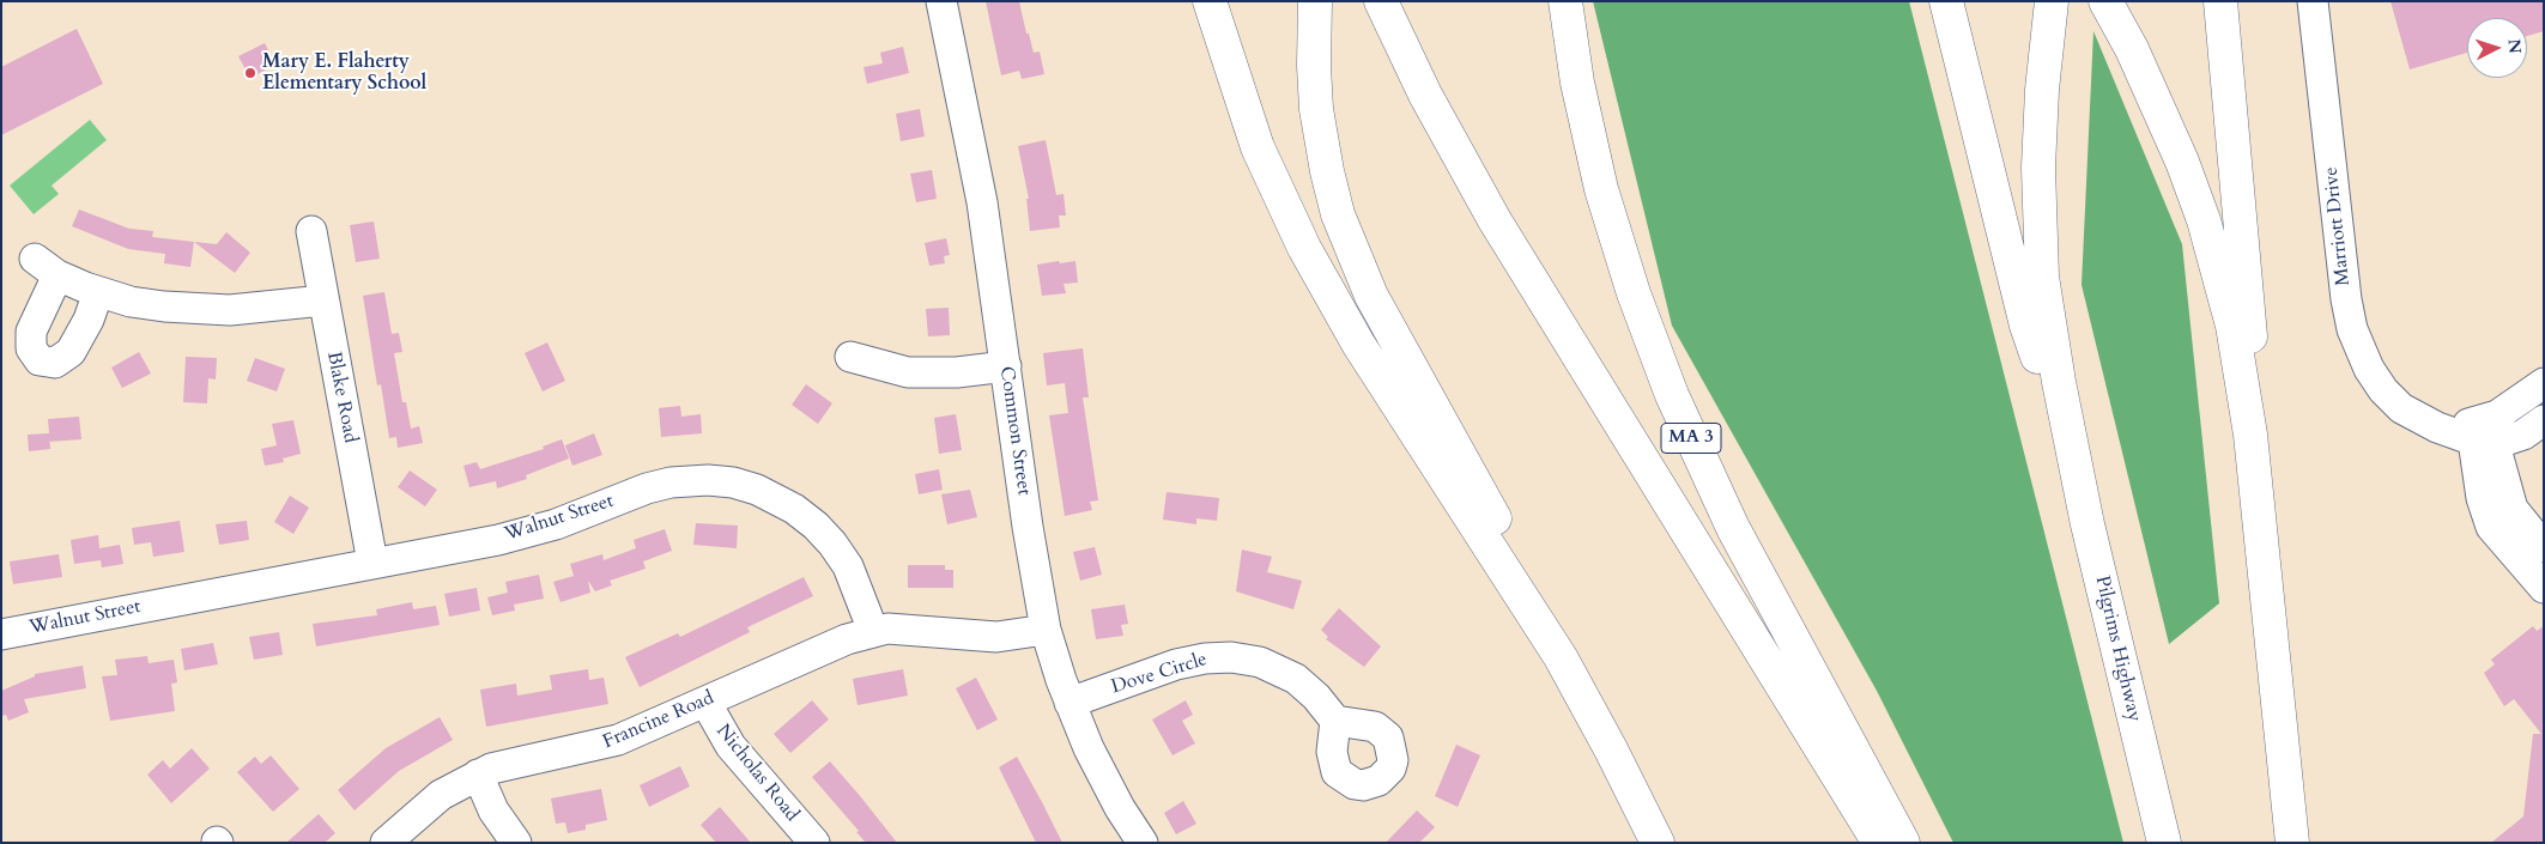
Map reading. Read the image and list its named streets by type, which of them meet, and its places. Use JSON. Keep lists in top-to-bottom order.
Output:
{
  "streets": {
    "highway": ["MA 3", "Pilgrims Highway"],
    "street": [
      "Marriott Drive",
      "Blake Road",
      "Common Street",
      "Walnut Street",
      "Dove Circle",
      "Francine Road",
      "Nicholas Road"
    ]
  },
  "crossings": [
    ["Blake Road", "Walnut Street"],
    ["Common Street", "Dove Circle"],
    ["Walnut Street", "Francine Road"],
    ["Francine Road", "Nicholas Road"]
  ],
  "places": ["Mary E. Flaherty Elementary School"],
  "north": "right"
}
